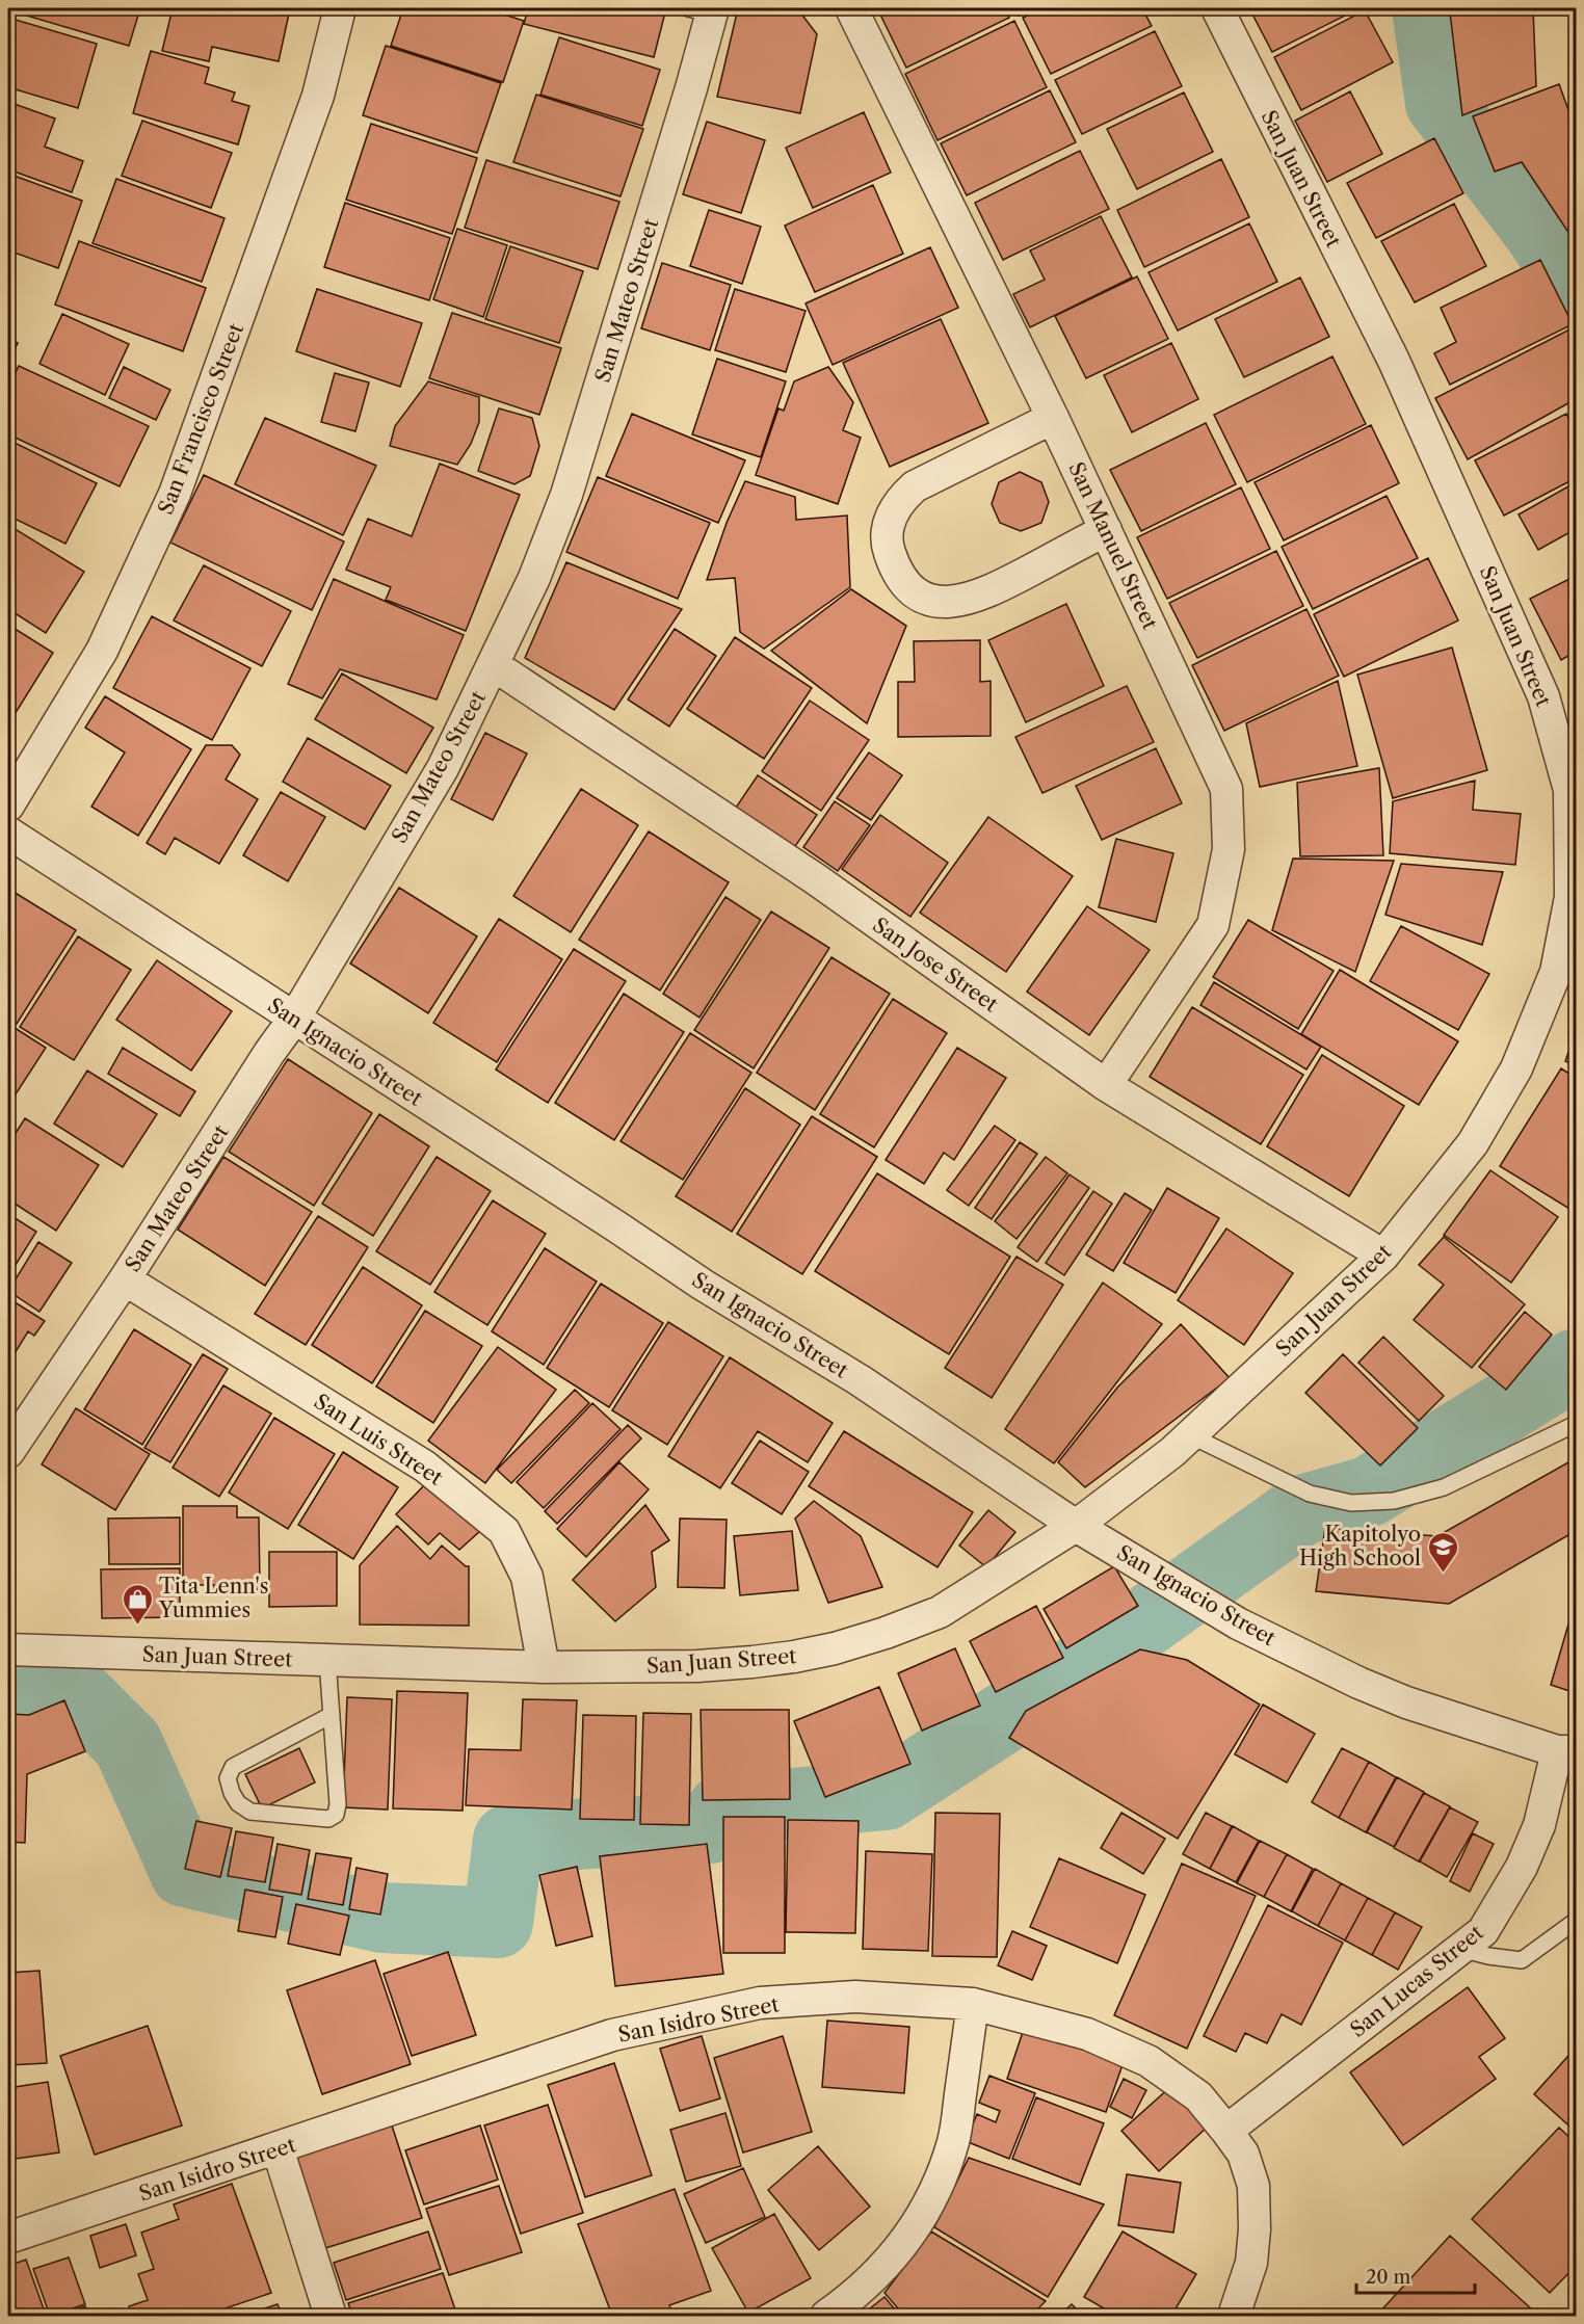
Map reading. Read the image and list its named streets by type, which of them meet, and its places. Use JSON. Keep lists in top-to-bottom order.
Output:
{
  "streets": {
    "street": [
      "San Juan Street",
      "San Mateo Street",
      "San Francisco Street",
      "San Manuel Street",
      "San Jose Street",
      "San Ignacio Street",
      "San Luis Street",
      "San Lucas Street",
      "San Isidro Street"
    ]
  },
  "crossings": [
    ["San Juan Street", "San Jose Street"],
    ["San Juan Street", "San Ignacio Street"],
    ["San Juan Street", "San Luis Street"],
    ["San Mateo Street", "San Jose Street"],
    ["San Mateo Street", "San Ignacio Street"],
    ["San Mateo Street", "San Luis Street"],
    ["San Manuel Street", "San Jose Street"],
    ["San Ignacio Street", "San Lucas Street"],
    ["San Lucas Street", "San Isidro Street"]
  ],
  "places": {
    "school or university": ["Kapitolyo High School"],
    "shop": ["Tita Lenn's Yummies"]
  },
  "scale_bar": "20 m"
}
